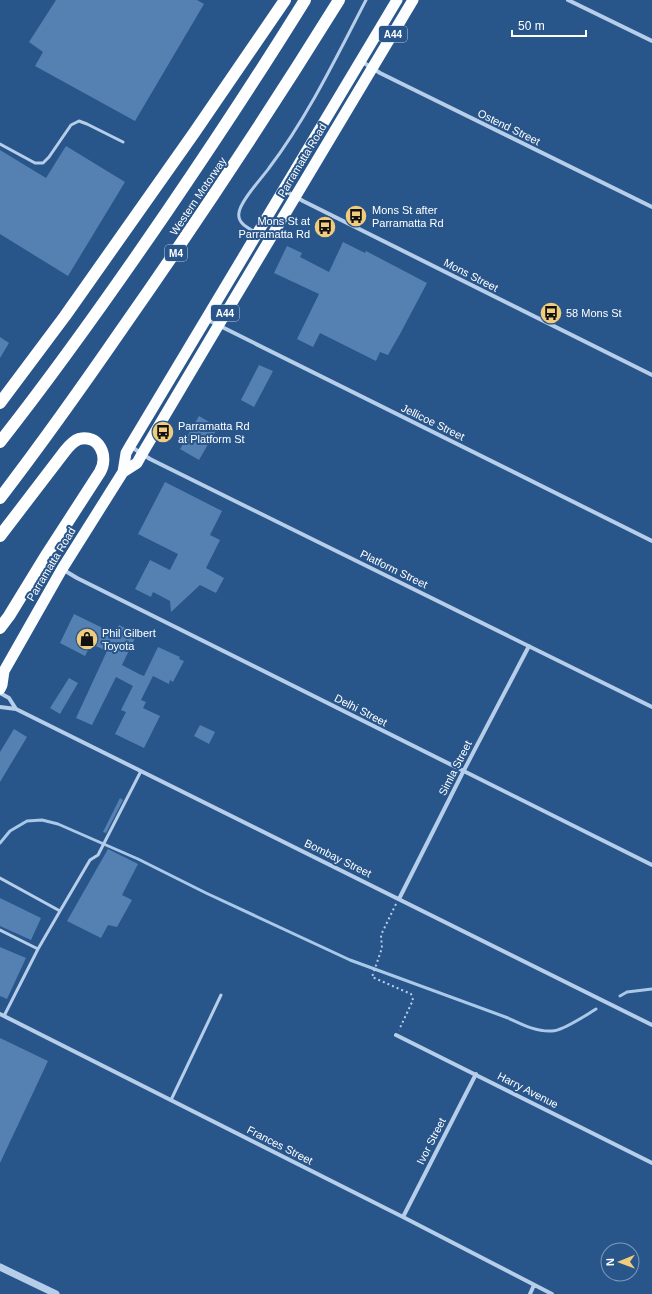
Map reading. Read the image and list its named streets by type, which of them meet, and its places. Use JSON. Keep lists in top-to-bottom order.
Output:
{
  "streets": {
    "highway": [
      "A44",
      "Parramatta Road",
      "Western Motorway",
      "M4"
    ],
    "street": [
      "Ostend Street",
      "Mons Street",
      "Jellicoe Street",
      "Platform Street",
      "Delhi Street",
      "Simla Street",
      "Bombay Street",
      "Harry Avenue",
      "Ivor Street",
      "Frances Street"
    ]
  },
  "crossings": [
    ["Ostend Street", "Parramatta Road"],
    ["Parramatta Road", "Mons Street"],
    ["Parramatta Road", "Jellicoe Street"],
    ["Parramatta Road", "Platform Street"],
    ["Parramatta Road", "Delhi Street"],
    ["Platform Street", "Simla Street"],
    ["Delhi Street", "Simla Street"],
    ["Simla Street", "Bombay Street"],
    ["Harry Avenue", "Ivor Street"],
    ["Ivor Street", "Frances Street"]
  ],
  "places": {
    "bus stop": [
      "Mons St after Parramatta Rd",
      "Mons St at Parramatta Rd",
      "58 Mons St",
      "Parramatta Rd at Platform St"
    ],
    "shop": ["Phil Gilbert Toyota"]
  },
  "scale_bar": "50 m",
  "north": "left"
}
